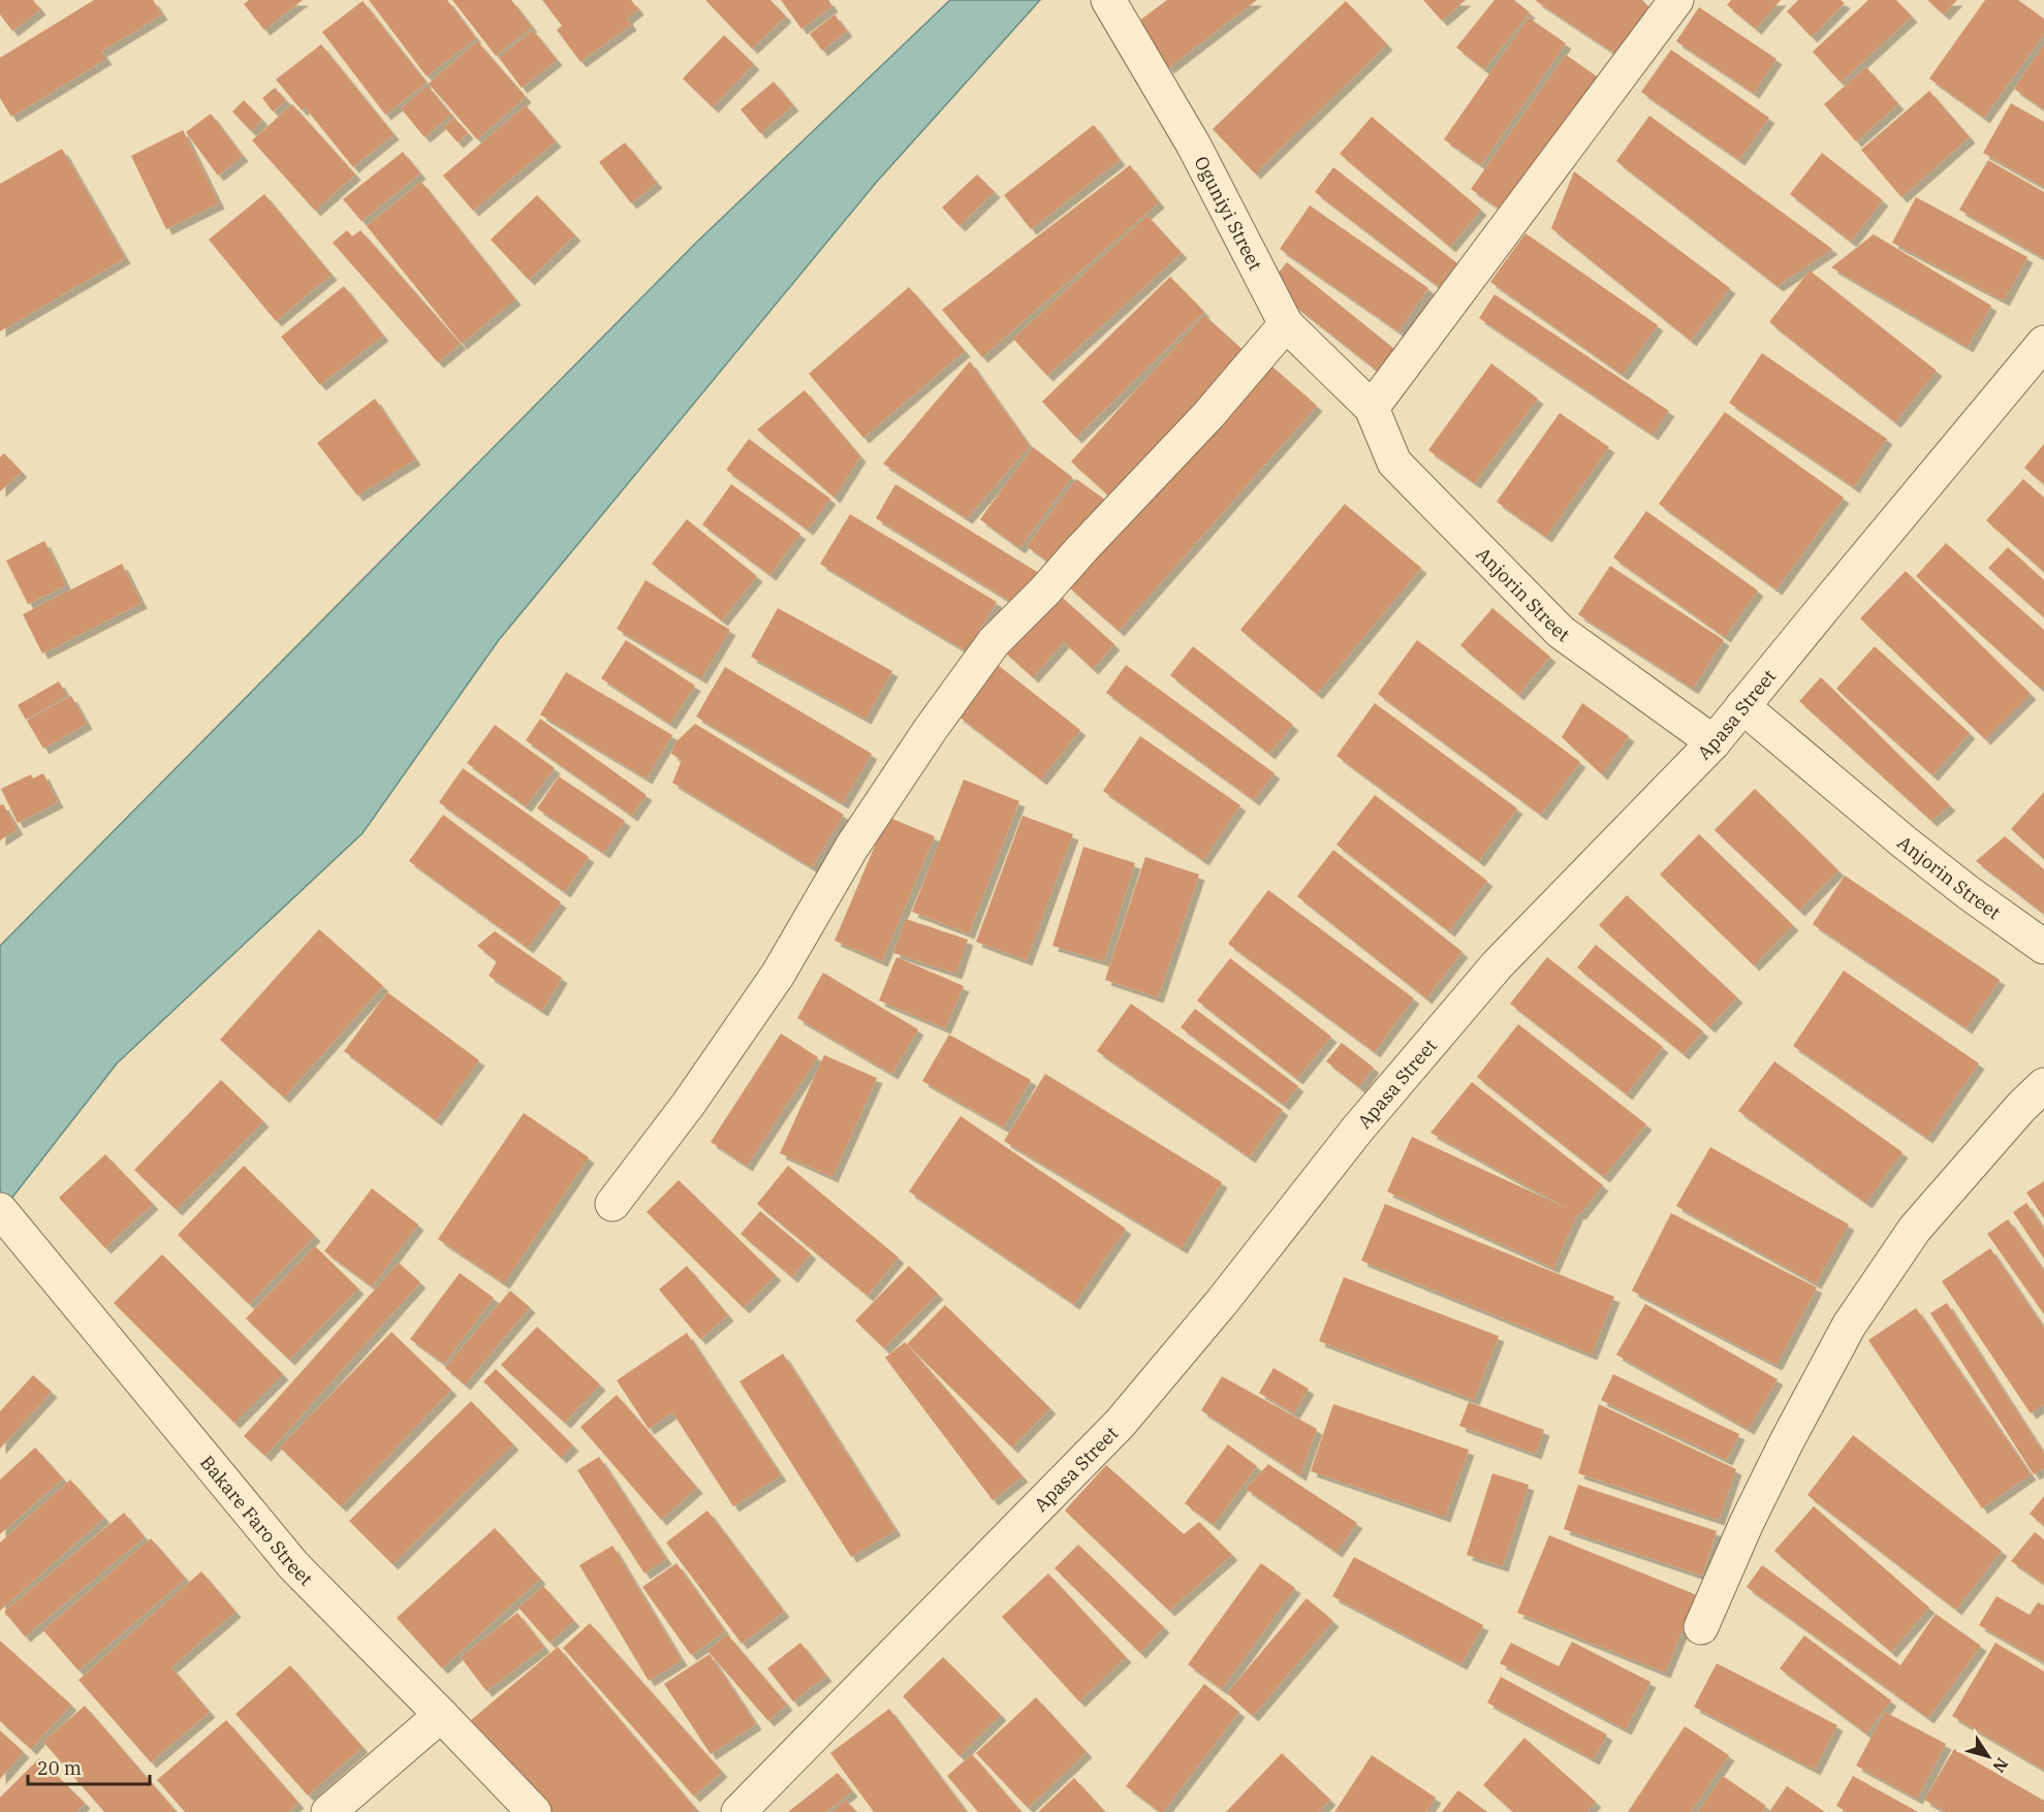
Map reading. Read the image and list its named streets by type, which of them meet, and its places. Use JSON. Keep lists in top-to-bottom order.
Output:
{
  "streets": {
    "street": [
      "Oguniyi Street",
      "Anjorin Street",
      "Apasa Street",
      "Bakare Faro Street"
    ]
  },
  "crossings": [
    ["Oguniyi Street", "Anjorin Street"],
    ["Anjorin Street", "Apasa Street"]
  ],
  "scale_bar": "20 m",
  "north": "bottom right"
}
